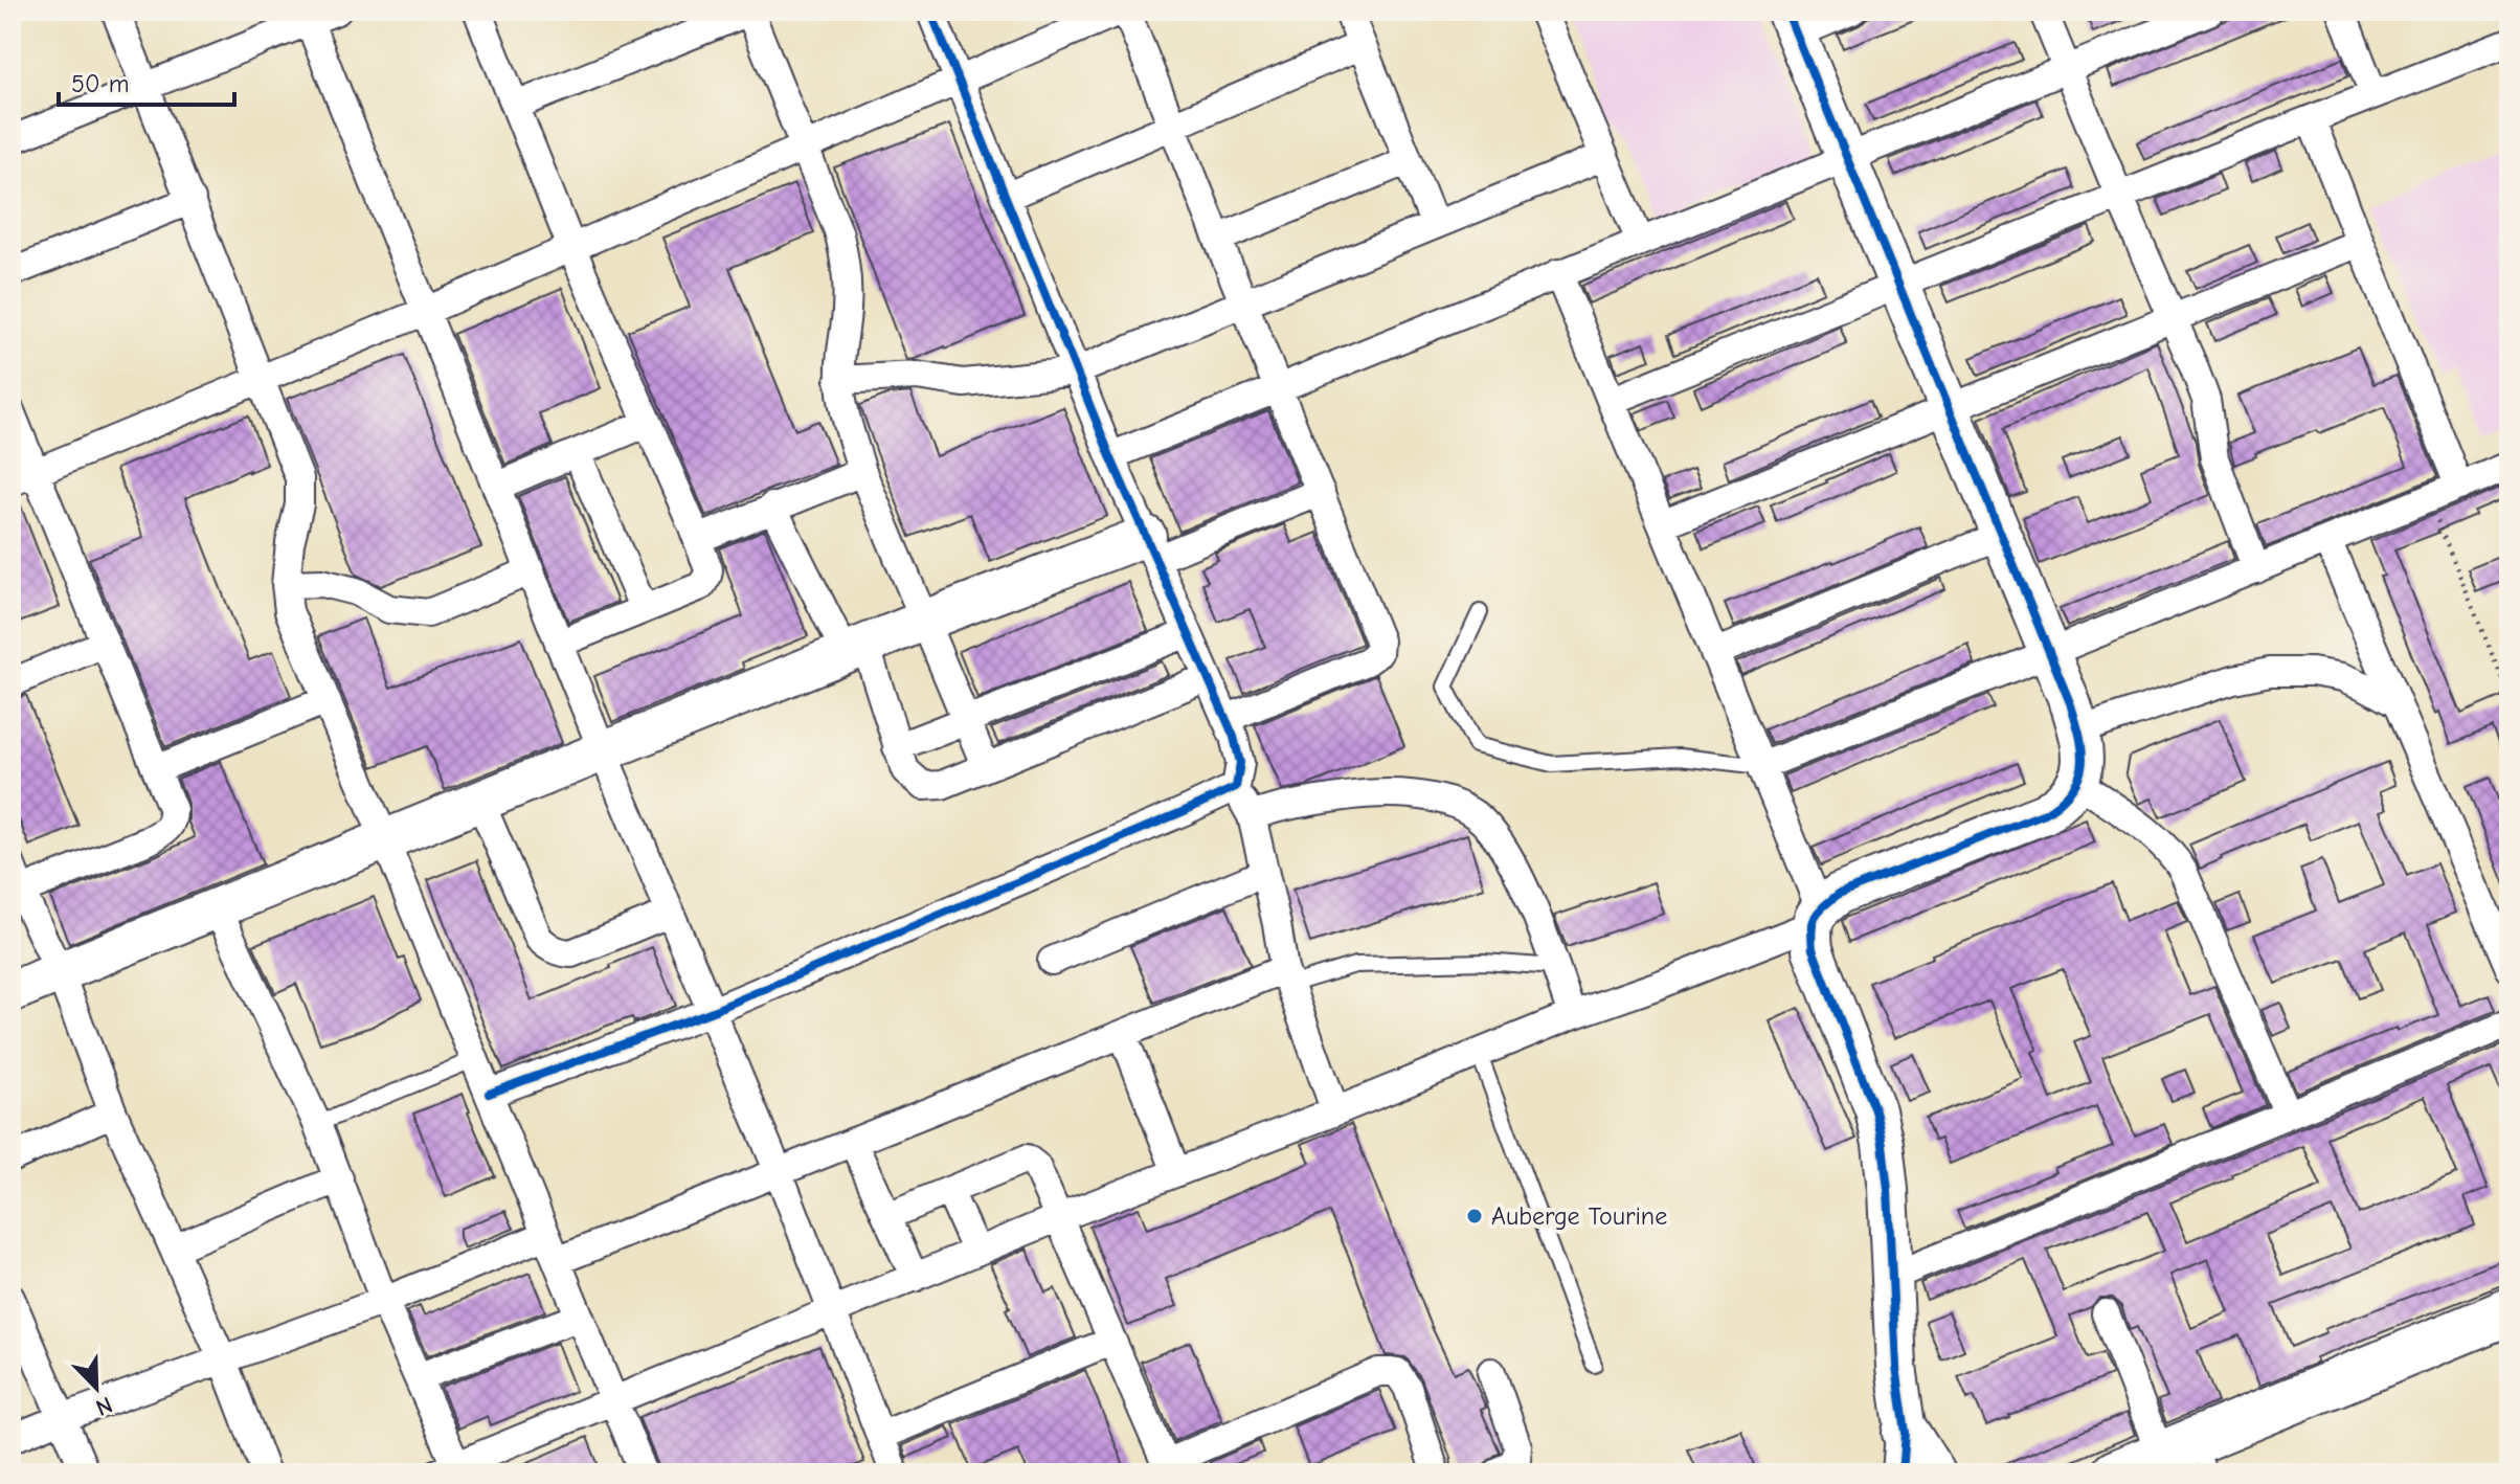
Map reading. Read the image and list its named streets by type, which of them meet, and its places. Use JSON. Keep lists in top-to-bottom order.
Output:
{
  "places": ["Auberge Tourine"],
  "scale_bar": "50 m",
  "north": "bottom right"
}
